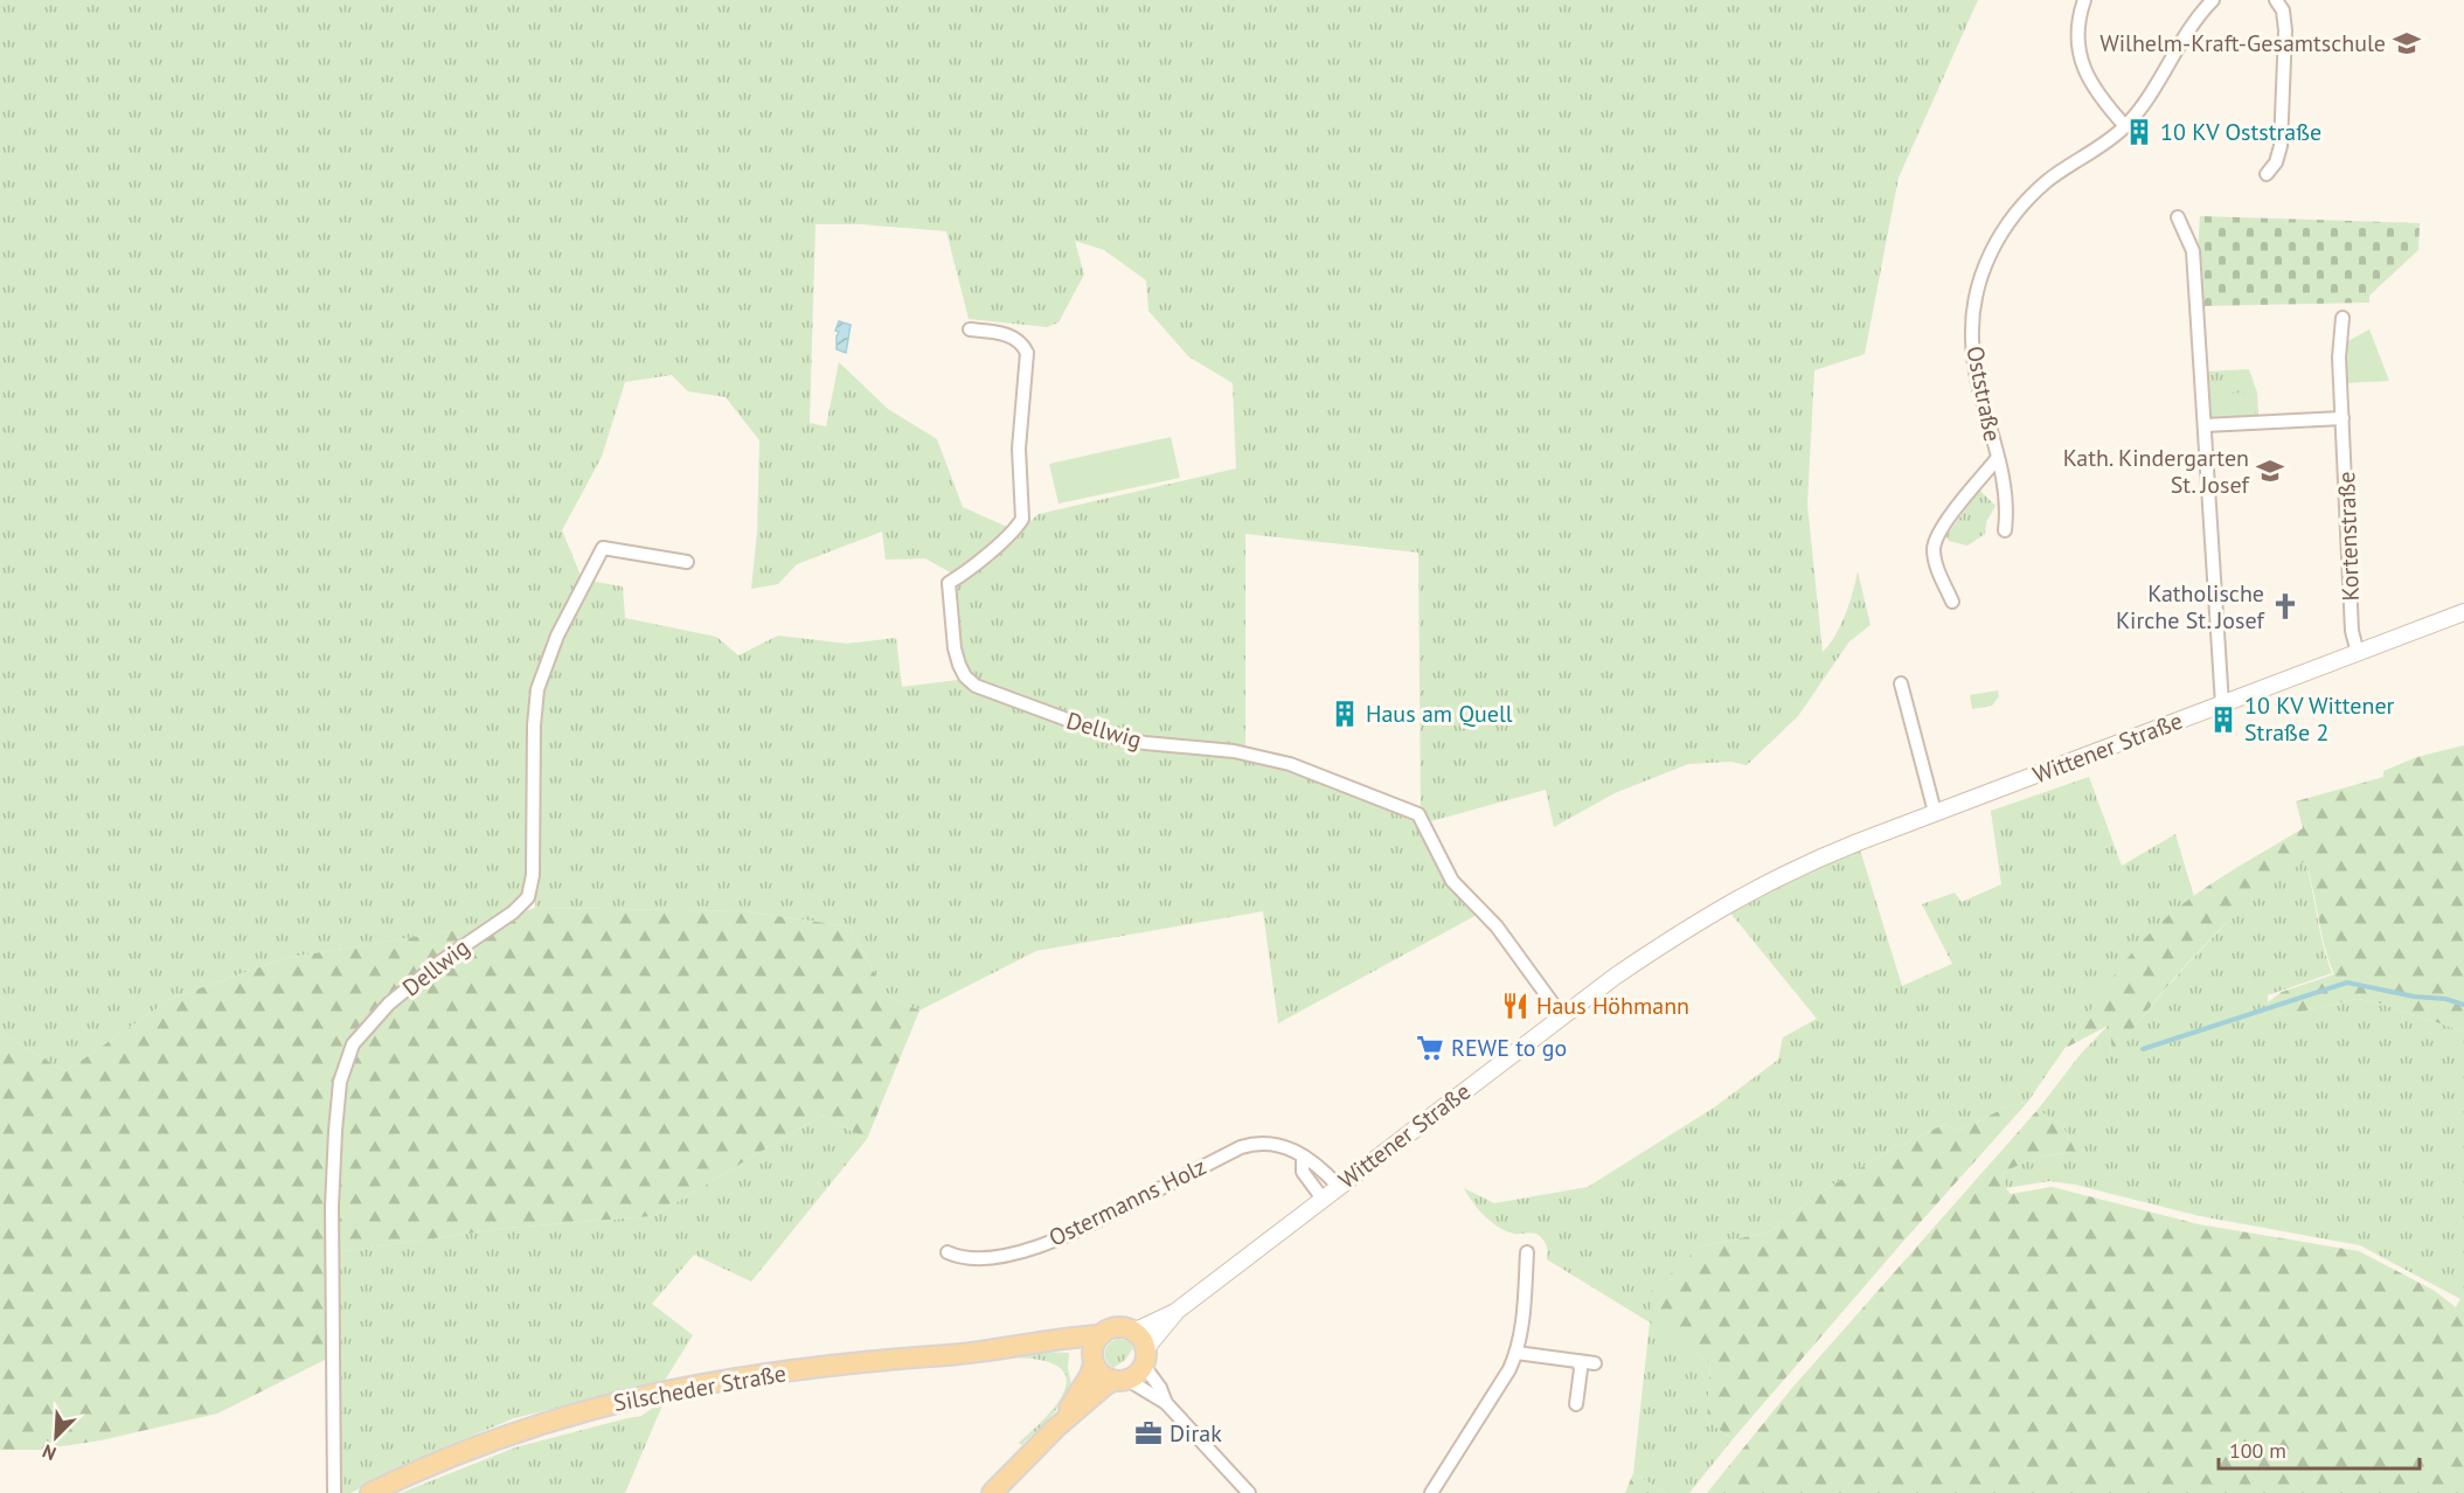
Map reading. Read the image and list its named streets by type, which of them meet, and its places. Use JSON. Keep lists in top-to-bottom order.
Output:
{
  "streets": {
    "main road": ["Wittener Straße", "Silscheder Straße"],
    "street": [
      "Oststraße",
      "Kortenstraße",
      "Dellwig",
      "Ostermanns Holz"
    ]
  },
  "crossings": [
    ["Kortenstraße", "Wittener Straße"],
    ["Dellwig", "Wittener Straße"],
    ["Wittener Straße", "Ostermanns Holz"],
    ["Wittener Straße", "Silscheder Straße"]
  ],
  "places": {
    "school or university": ["Wilhelm-Kraft-Gesamtschule", "Kath. Kindergarten St. Josef"],
    "building": ["10 KV Oststraße", "Haus am Quell", "10 KV Wittener Straße 2"],
    "church": ["Katholische Kirche St. Josef"],
    "restaurant": ["Haus Höhmann"],
    "supermarket": ["REWE to go"],
    "office": ["Dirak"]
  },
  "scale_bar": "100 m",
  "north": "bottom left"
}
